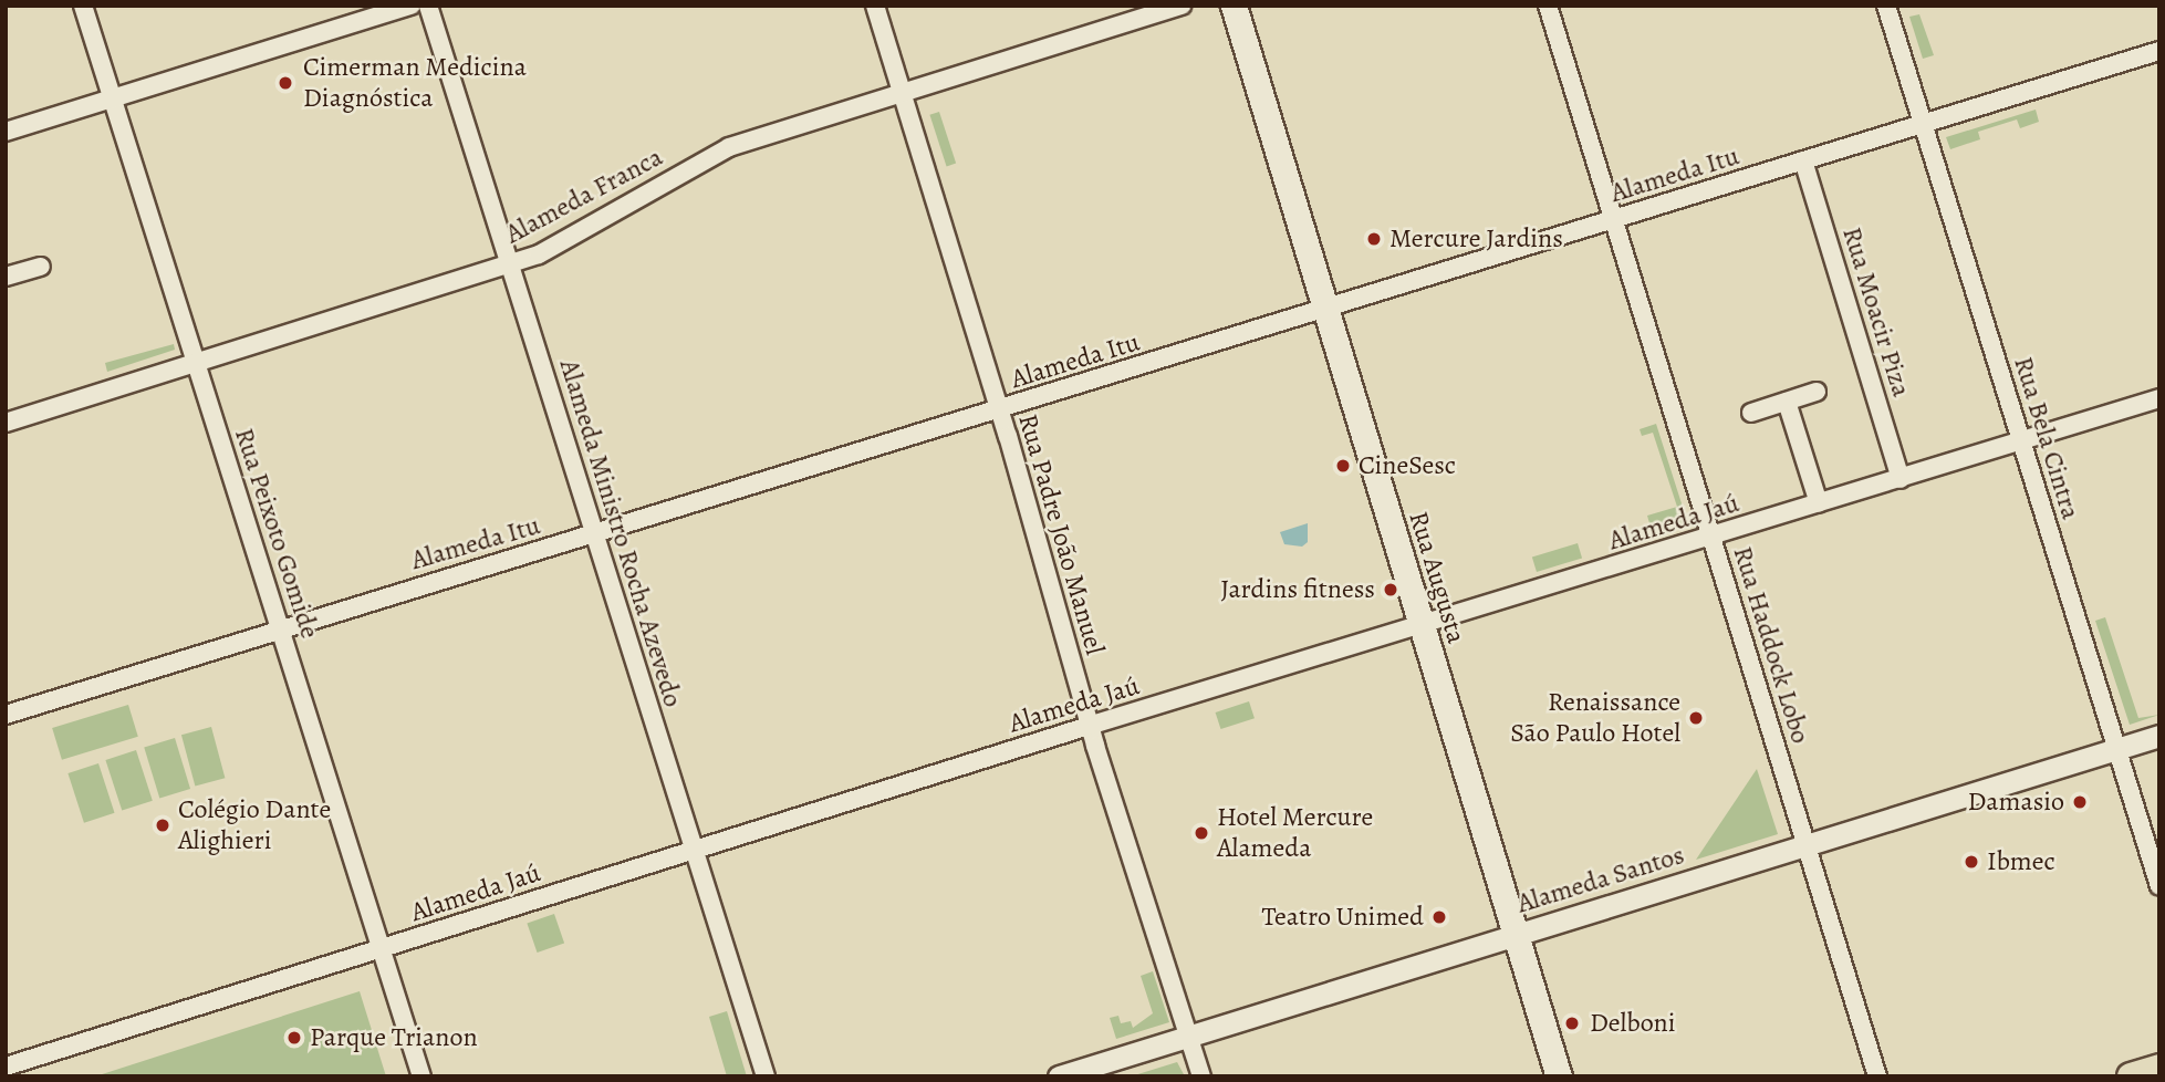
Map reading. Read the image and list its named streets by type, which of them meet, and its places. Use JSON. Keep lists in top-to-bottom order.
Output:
{
  "streets": {
    "main road": ["Rua Augusta"],
    "street": [
      "Alameda Itu",
      "Alameda Franca",
      "Rua Moacir Piza",
      "Rua Bela Cintra",
      "Alameda Jaú",
      "Rua Peixoto Gomide",
      "Alameda Ministro Rocha Azevedo",
      "Rua Padre João Manuel",
      "Rua Haddock Lobo",
      "Alameda Santos"
    ]
  },
  "crossings": [
    ["Alameda Itu", "Rua Moacir Piza"],
    ["Alameda Itu", "Rua Bela Cintra"],
    ["Alameda Itu", "Rua Peixoto Gomide"],
    ["Alameda Itu", "Alameda Ministro Rocha Azevedo"],
    ["Alameda Itu", "Rua Padre João Manuel"],
    ["Alameda Itu", "Rua Augusta"],
    ["Alameda Itu", "Rua Haddock Lobo"],
    ["Alameda Franca", "Rua Peixoto Gomide"],
    ["Alameda Franca", "Alameda Ministro Rocha Azevedo"],
    ["Alameda Franca", "Rua Padre João Manuel"],
    ["Rua Moacir Piza", "Alameda Jaú"],
    ["Rua Bela Cintra", "Alameda Jaú"],
    ["Rua Bela Cintra", "Alameda Santos"],
    ["Alameda Jaú", "Rua Peixoto Gomide"],
    ["Alameda Jaú", "Alameda Ministro Rocha Azevedo"],
    ["Alameda Jaú", "Rua Padre João Manuel"],
    ["Alameda Jaú", "Rua Augusta"],
    ["Alameda Jaú", "Rua Haddock Lobo"],
    ["Rua Padre João Manuel", "Alameda Santos"],
    ["Rua Augusta", "Alameda Santos"],
    ["Rua Haddock Lobo", "Alameda Santos"]
  ],
  "places": [
    "Cimerman Medicina Diagnóstica",
    "Mercure Jardins",
    "CineSesc",
    "Jardins fitness",
    "Renaissance São Paulo Hotel",
    "Damasio",
    "Colégio Dante Alighieri",
    "Hotel Mercure Alameda",
    "Ibmec",
    "Teatro Unimed",
    "Delboni",
    "Parque Trianon"
  ]
}
